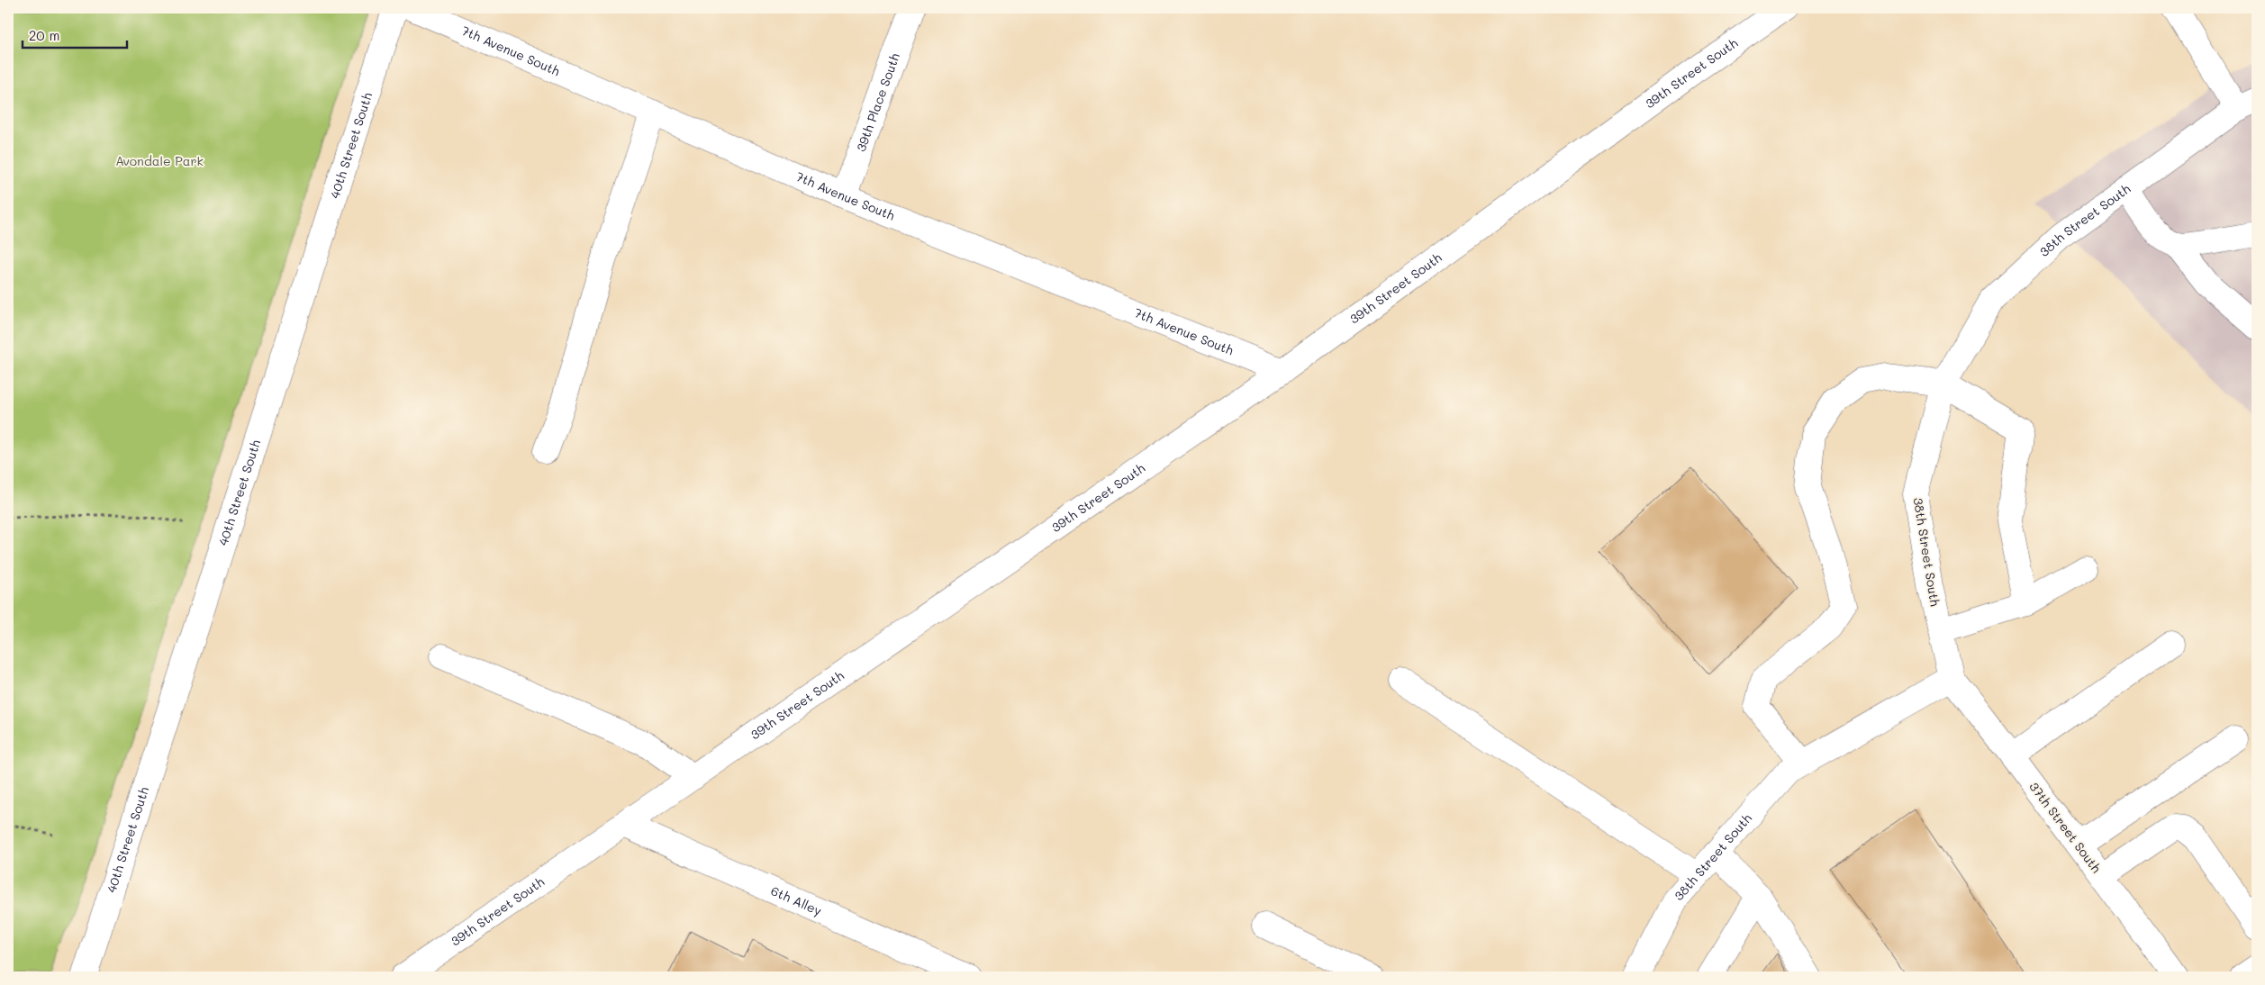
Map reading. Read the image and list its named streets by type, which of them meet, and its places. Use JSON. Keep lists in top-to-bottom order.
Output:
{
  "streets": {
    "street": [
      "7th Avenue South",
      "39th Street South",
      "39th Place South",
      "40th Street South",
      "38th Street South",
      "37th Street South",
      "6th Alley"
    ]
  },
  "crossings": [
    ["7th Avenue South", "39th Street South"],
    ["7th Avenue South", "39th Place South"],
    ["39th Street South", "6th Alley"],
    ["38th Street South", "37th Street South"]
  ],
  "parks": ["Avondale Park"],
  "scale_bar": "20 m"
}
